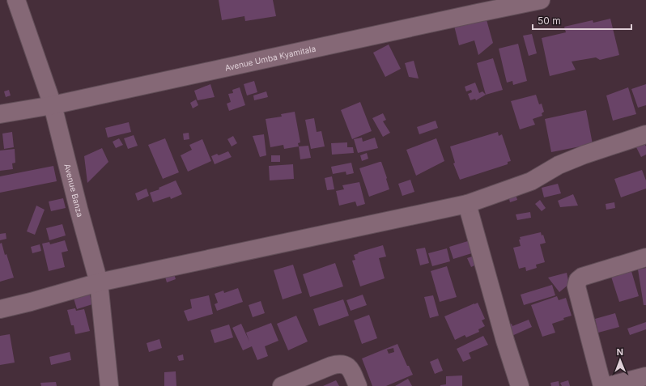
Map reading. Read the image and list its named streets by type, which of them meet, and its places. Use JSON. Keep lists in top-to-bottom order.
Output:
{
  "streets": {
    "street": ["Avenue Umba Kyamitala", "Avenue Banza"]
  },
  "crossings": [
    ["Avenue Umba Kyamitala", "Avenue Banza"]
  ],
  "scale_bar": "50 m",
  "north": "top"
}
